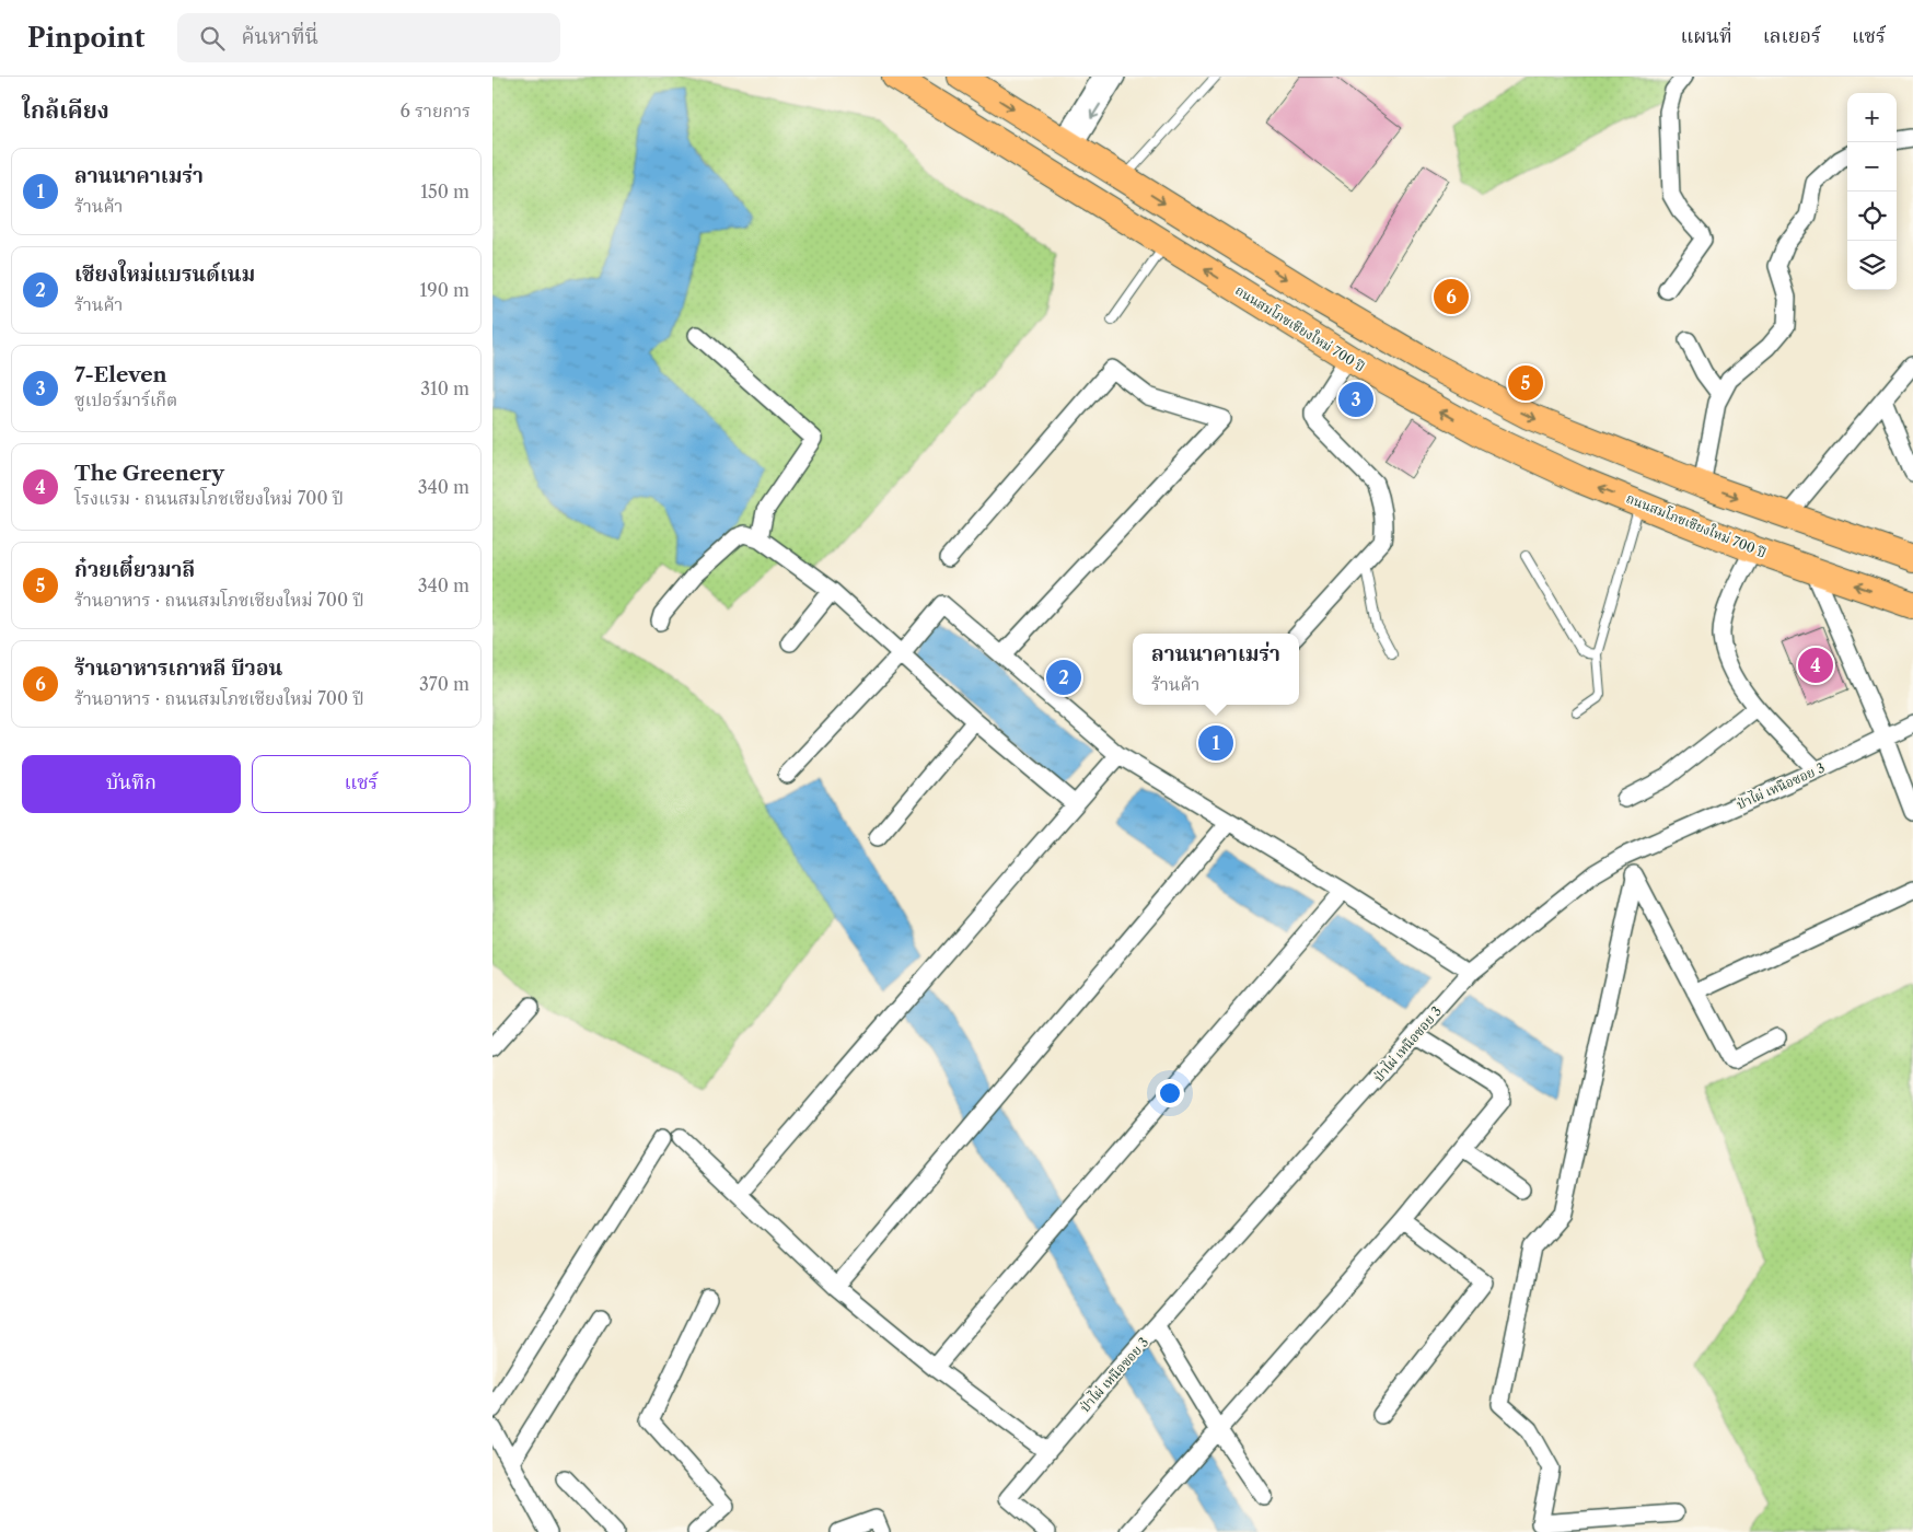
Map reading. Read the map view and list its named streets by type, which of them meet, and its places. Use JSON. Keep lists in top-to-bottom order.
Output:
{
  "streets": {
    "main road": ["ถนนสมโภชเชียงใหม่ 700 ปี"],
    "street": ["ป่าไผ่ เหนือซอย 3"]
  },
  "page": {
    "header": "Pinpoint",
    "search": "ค้นหาที่นี่",
    "nav": ["แผนที่", "เลเยอร์", "แชร์"],
    "heading": ["ใกล้เคียง", "6 รายการ"],
    "map_buttons": ["+", "−"],
    "list": [
      {
        "mark": "1",
        "name": "ลานนาคาเมร่า",
        "note": "ร้านค้า",
        "value": "150 m"
      },
      {
        "mark": "2",
        "name": "เชียงใหม่แบรนด์เนม",
        "note": "ร้านค้า",
        "value": "190 m"
      },
      {
        "mark": "3",
        "name": "7-Eleven",
        "note": "ซูเปอร์มาร์เก็ต",
        "value": "310 m"
      },
      {
        "mark": "4",
        "name": "The Greenery",
        "note": "โรงแรม · ถนนสมโภชเชียงใหม่ 700 ปี",
        "value": "340 m"
      },
      {
        "mark": "5",
        "name": "ก๋วยเตี๋ยวมาลี",
        "note": "ร้านอาหาร · ถนนสมโภชเชียงใหม่ 700 ปี",
        "value": "340 m"
      },
      {
        "mark": "6",
        "name": "ร้านอาหารเกาหลี บีวอน",
        "note": "ร้านอาหาร · ถนนสมโภชเชียงใหม่ 700 ปี",
        "value": "370 m"
      }
    ],
    "pins": [
      "6",
      "5",
      "3",
      "4",
      "2",
      "1"
    ],
    "popup": ["ลานนาคาเมร่า", "ร้านค้า"],
    "buttons": ["บันทึก", "แชร์"]
  }
}
